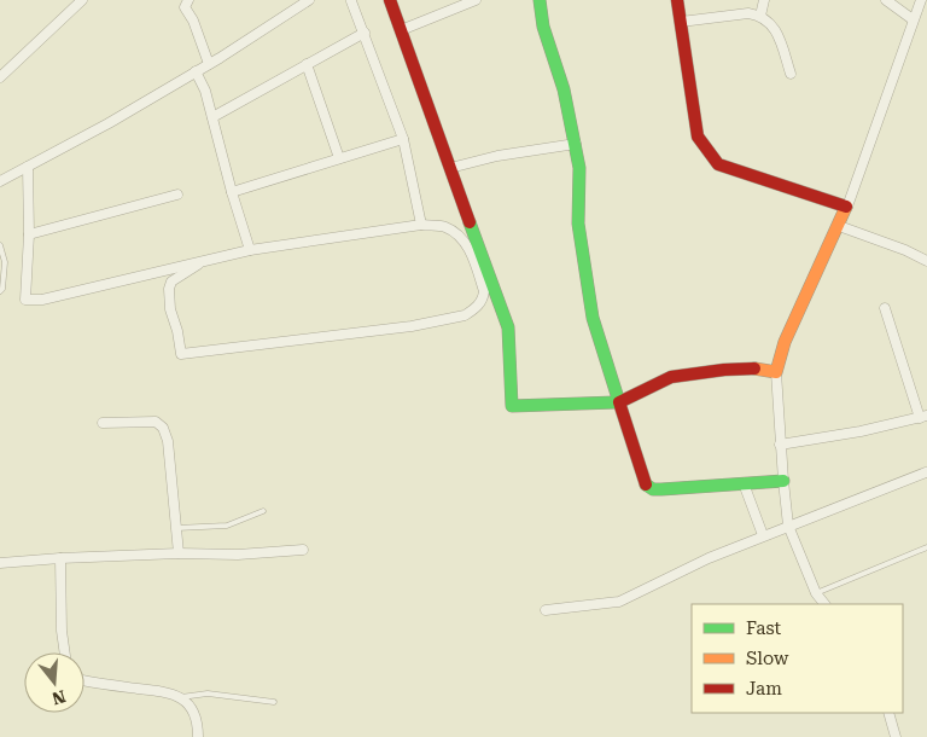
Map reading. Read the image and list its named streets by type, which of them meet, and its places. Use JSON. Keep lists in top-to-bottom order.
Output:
{
  "legend": ["Fast", "Slow", "Jam"],
  "north": "bottom"
}
